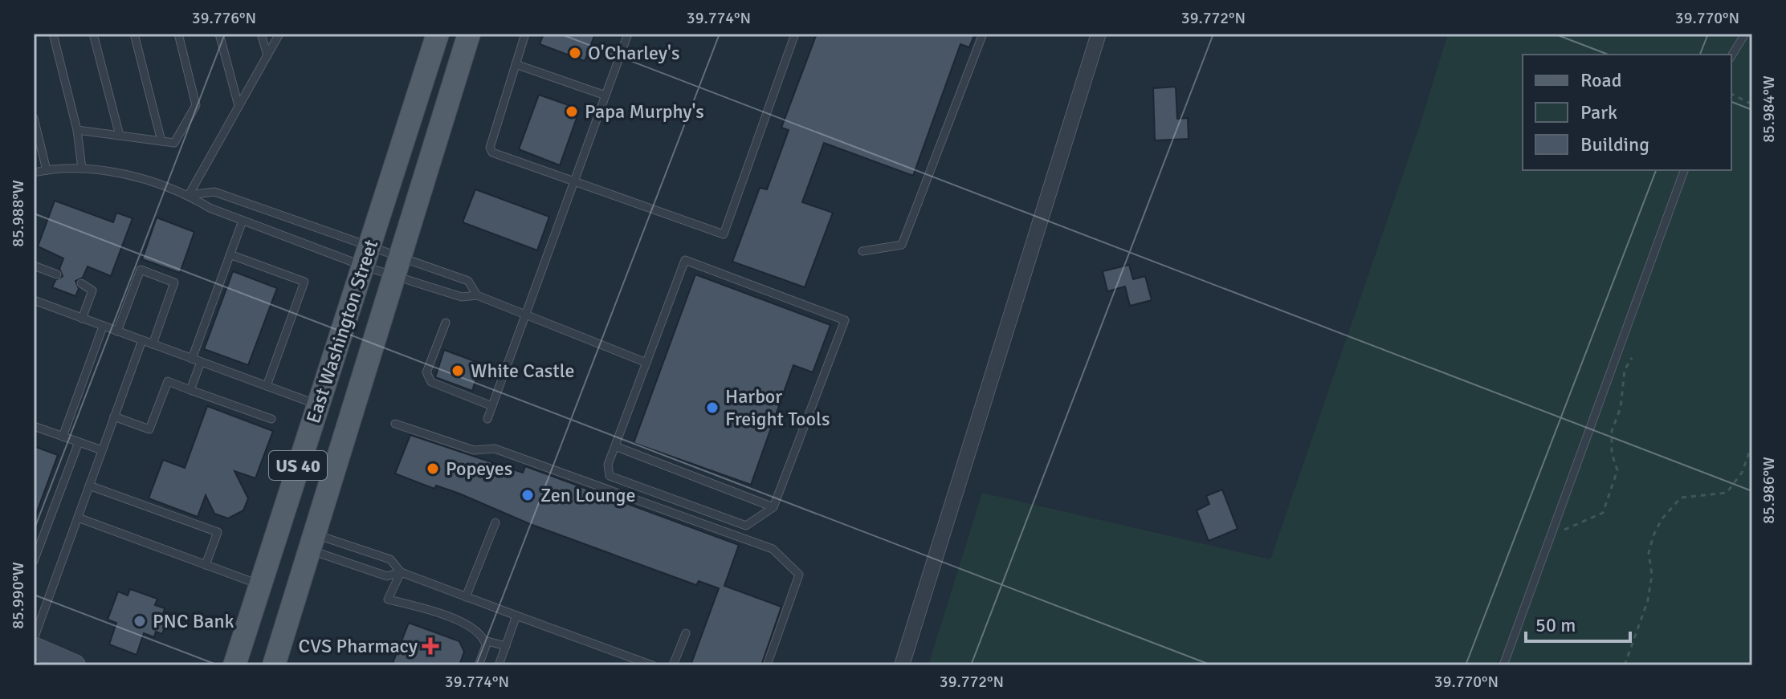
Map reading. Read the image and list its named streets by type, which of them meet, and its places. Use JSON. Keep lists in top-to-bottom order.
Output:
{
  "streets": {
    "main road": ["East Washington Street", "US 40"]
  },
  "places": {
    "other": [
      "O'Charley's",
      "Papa Murphy's",
      "White Castle",
      "Harbor Freight Tools",
      "Popeyes",
      "Zen Lounge",
      "PNC Bank"
    ],
    "health": ["CVS Pharmacy"]
  },
  "legend": ["Road", "Park", "Building"],
  "scale_bar": "50 m",
  "coordinates": [
    "39.776°N",
    "39.774°N",
    "39.772°N",
    "39.770°N",
    "85.984°W",
    "85.988°W",
    "85.986°W",
    "85.990°W"
  ]
}
